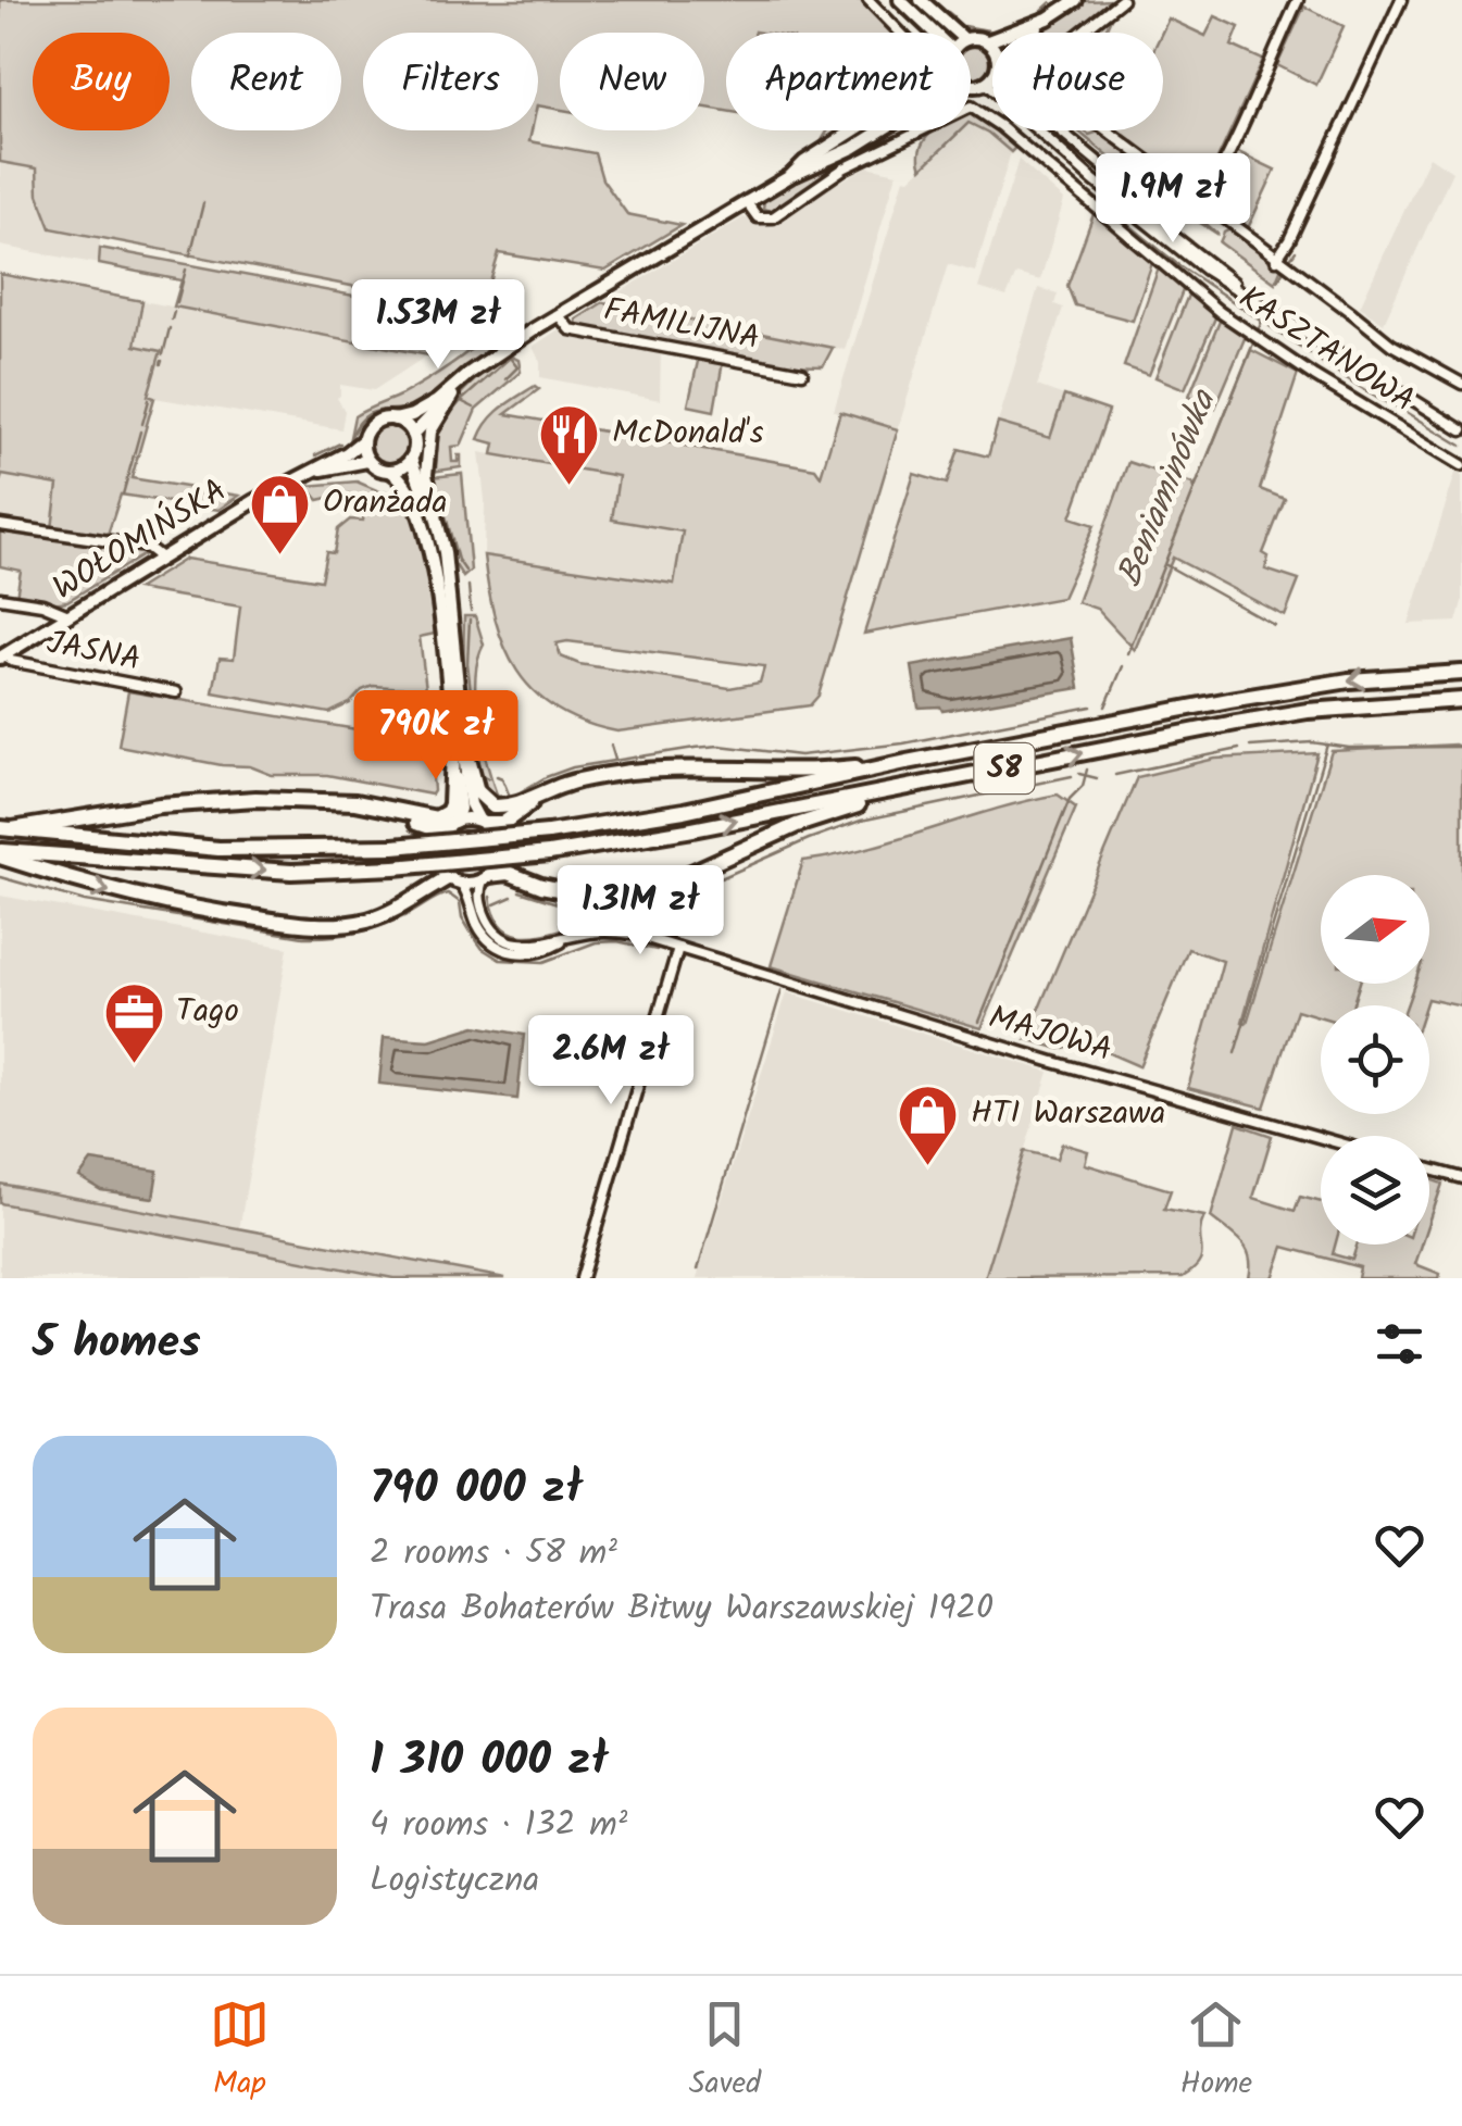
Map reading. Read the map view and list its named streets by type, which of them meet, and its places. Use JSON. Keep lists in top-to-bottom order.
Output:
{
  "streets": {
    "highway": ["S8"],
    "main road": ["WOŁOMIŃSKA"],
    "street": [
      "FAMILIJNA",
      "KASZTANOWA",
      "JASNA",
      "MAJOWA"
    ]
  },
  "crossings": [
    ["WOŁOMIŃSKA", "JASNA"]
  ],
  "water": ["Beniaminówka"],
  "places": {
    "restaurant": ["McDonald's"],
    "shop": ["Oranżada", "HTI Warszawa"],
    "office": ["Tago"]
  },
  "north": "right",
  "page": {
    "chip": [
      "Buy",
      "Rent",
      "Filters",
      "New",
      "Apartment",
      "House"
    ],
    "price": [
      "1.9M zł",
      "1.53M zł",
      "790K zł",
      "1.31M zł",
      "2.6M zł"
    ],
    "heading": "5 homes",
    "list": [
      {
        "name": "790 000 zł",
        "note": "2 rooms · 58 m² · Trasa Bohaterów Bitwy Warszawskiej 1920"
      },
      {
        "name": "1 310 000 zł",
        "note": "4 rooms · 132 m² · Logistyczna"
      }
    ],
    "tabs": ["Map", "Saved", "Home"]
  }
}
